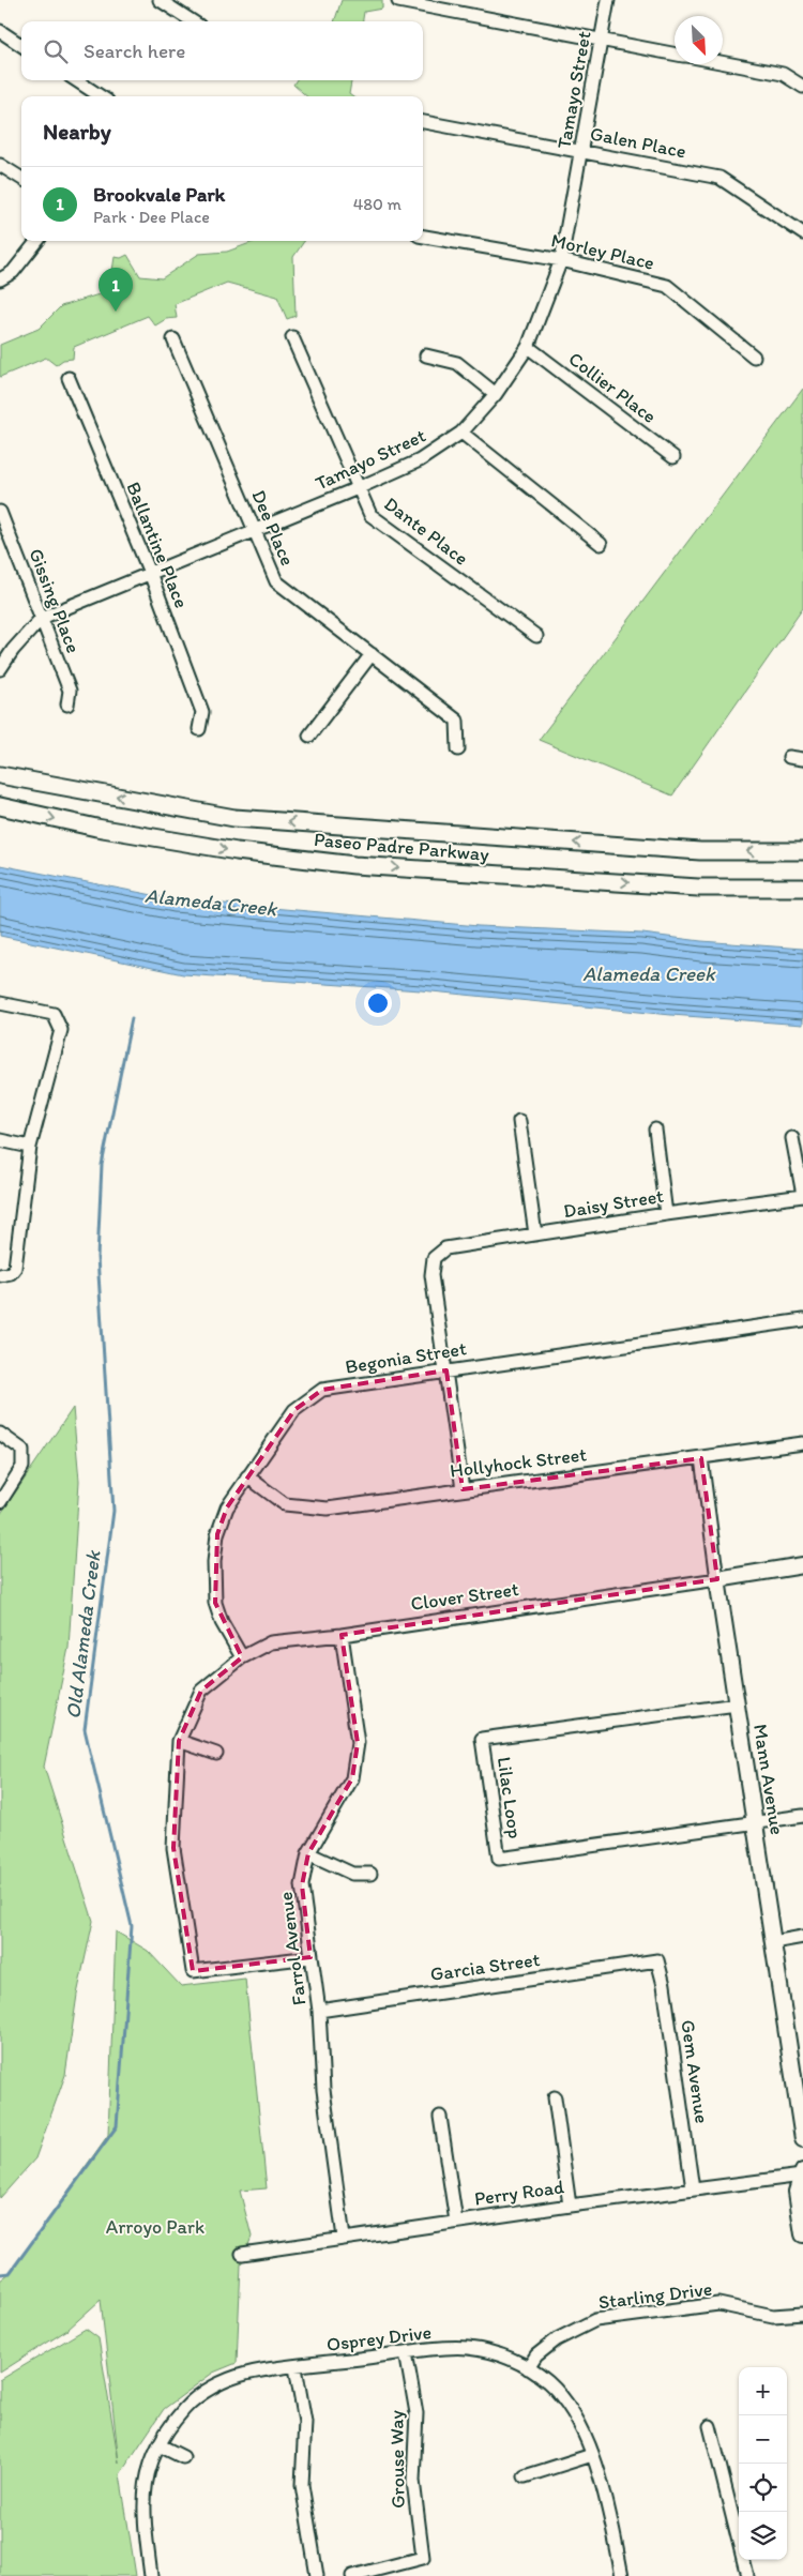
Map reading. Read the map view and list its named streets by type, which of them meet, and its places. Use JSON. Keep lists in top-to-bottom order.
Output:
{
  "streets": {
    "main road": ["Paseo Padre Parkway"],
    "street": [
      "Tamayo Street",
      "Galen Place",
      "Morley Place",
      "Collier Place",
      "Dee Place",
      "Dante Place",
      "Ballantine Place",
      "Gissing Place",
      "Daisy Street",
      "Begonia Street",
      "Hollyhock Street",
      "Clover Street",
      "Mann Avenue",
      "Lilac Loop",
      "Farrol Avenue",
      "Garcia Street",
      "Gem Avenue",
      "Perry Road",
      "Starling Drive",
      "Osprey Drive",
      "Grouse Way"
    ]
  },
  "crossings": [
    ["Tamayo Street", "Galen Place"],
    ["Tamayo Street", "Morley Place"],
    ["Tamayo Street", "Collier Place"],
    ["Tamayo Street", "Dee Place"],
    ["Tamayo Street", "Dante Place"],
    ["Tamayo Street", "Ballantine Place"],
    ["Tamayo Street", "Gissing Place"],
    ["Daisy Street", "Begonia Street"],
    ["Begonia Street", "Hollyhock Street"],
    ["Begonia Street", "Clover Street"],
    ["Hollyhock Street", "Mann Avenue"],
    ["Clover Street", "Mann Avenue"],
    ["Clover Street", "Farrol Avenue"],
    ["Mann Avenue", "Lilac Loop"],
    ["Farrol Avenue", "Garcia Street"],
    ["Farrol Avenue", "Perry Road"],
    ["Garcia Street", "Gem Avenue"],
    ["Gem Avenue", "Perry Road"],
    ["Starling Drive", "Osprey Drive"],
    ["Osprey Drive", "Grouse Way"]
  ],
  "water": ["Alameda Creek", "Old Alameda Creek"],
  "parks": ["Arroyo Park"],
  "north": "bottom right",
  "page": {
    "search": "Search here",
    "heading": "Nearby",
    "list": [
      {
        "mark": "1",
        "name": "Brookvale Park",
        "note": "Park · Dee Place",
        "value": "480 m"
      }
    ],
    "pins": "1",
    "map_buttons": ["+", "−"]
  }
}
